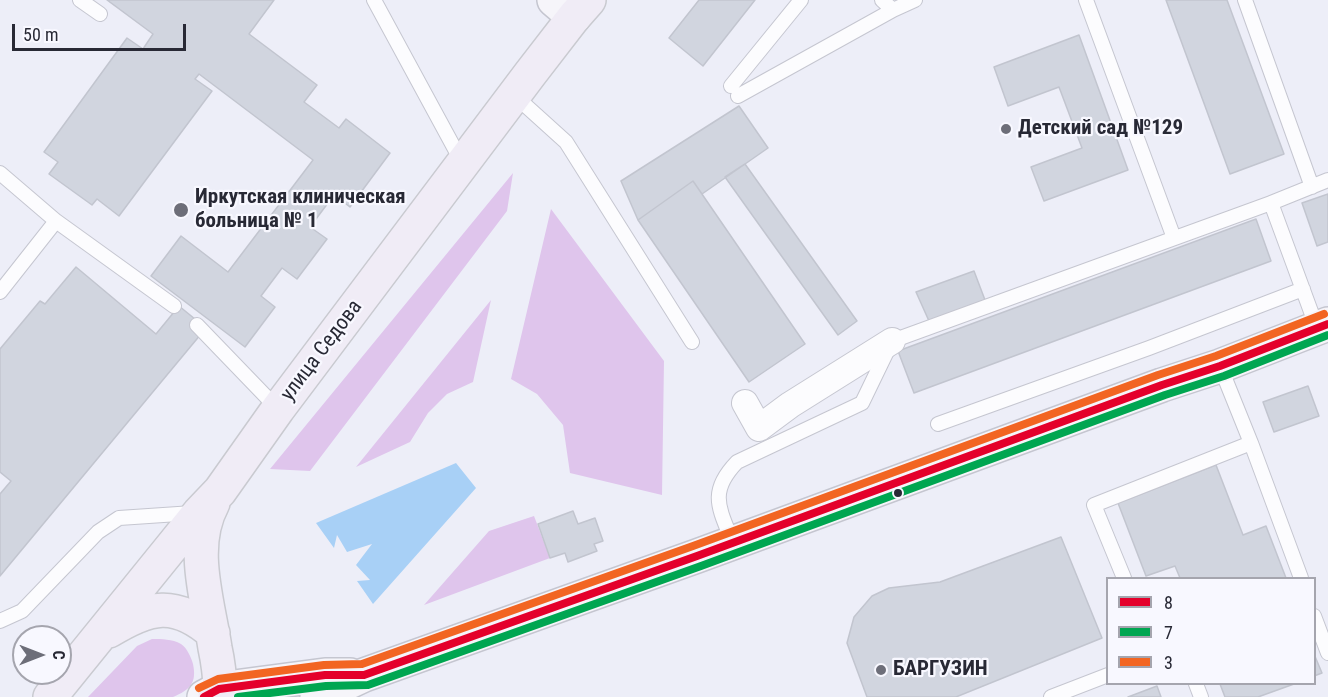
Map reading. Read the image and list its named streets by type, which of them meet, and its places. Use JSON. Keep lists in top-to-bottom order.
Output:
{
  "streets": {
    "main road": ["улица Седова"]
  },
  "places": ["Детский сад №129", "Иркутская клиническая больница № 1", "БАРГУЗИН"],
  "lines": ["transit line 3", "transit line 8", "transit line 7"],
  "legend": ["8", "7", "3"],
  "scale_bar": "50 m",
  "north": "right"
}
